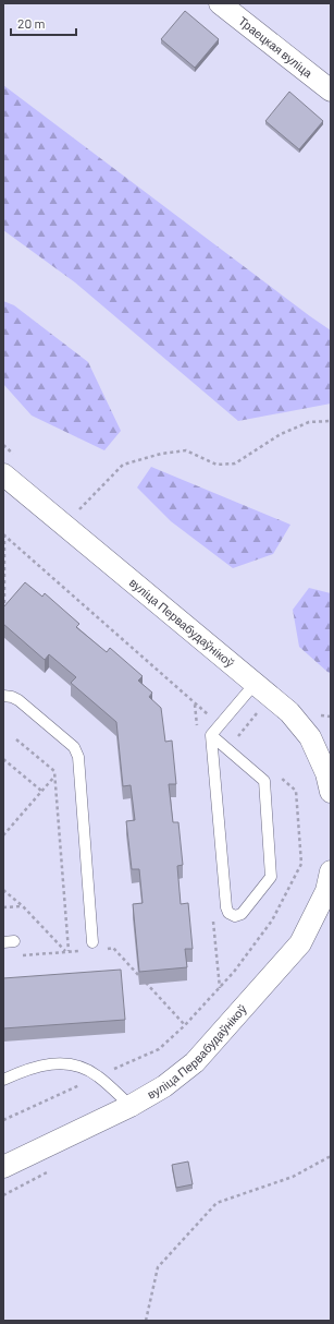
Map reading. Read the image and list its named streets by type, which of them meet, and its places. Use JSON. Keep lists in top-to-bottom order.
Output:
{
  "streets": {
    "street": ["Траецкая вуліца", "вуліца Первабудаўнікоў"]
  },
  "scale_bar": "20 m"
}
